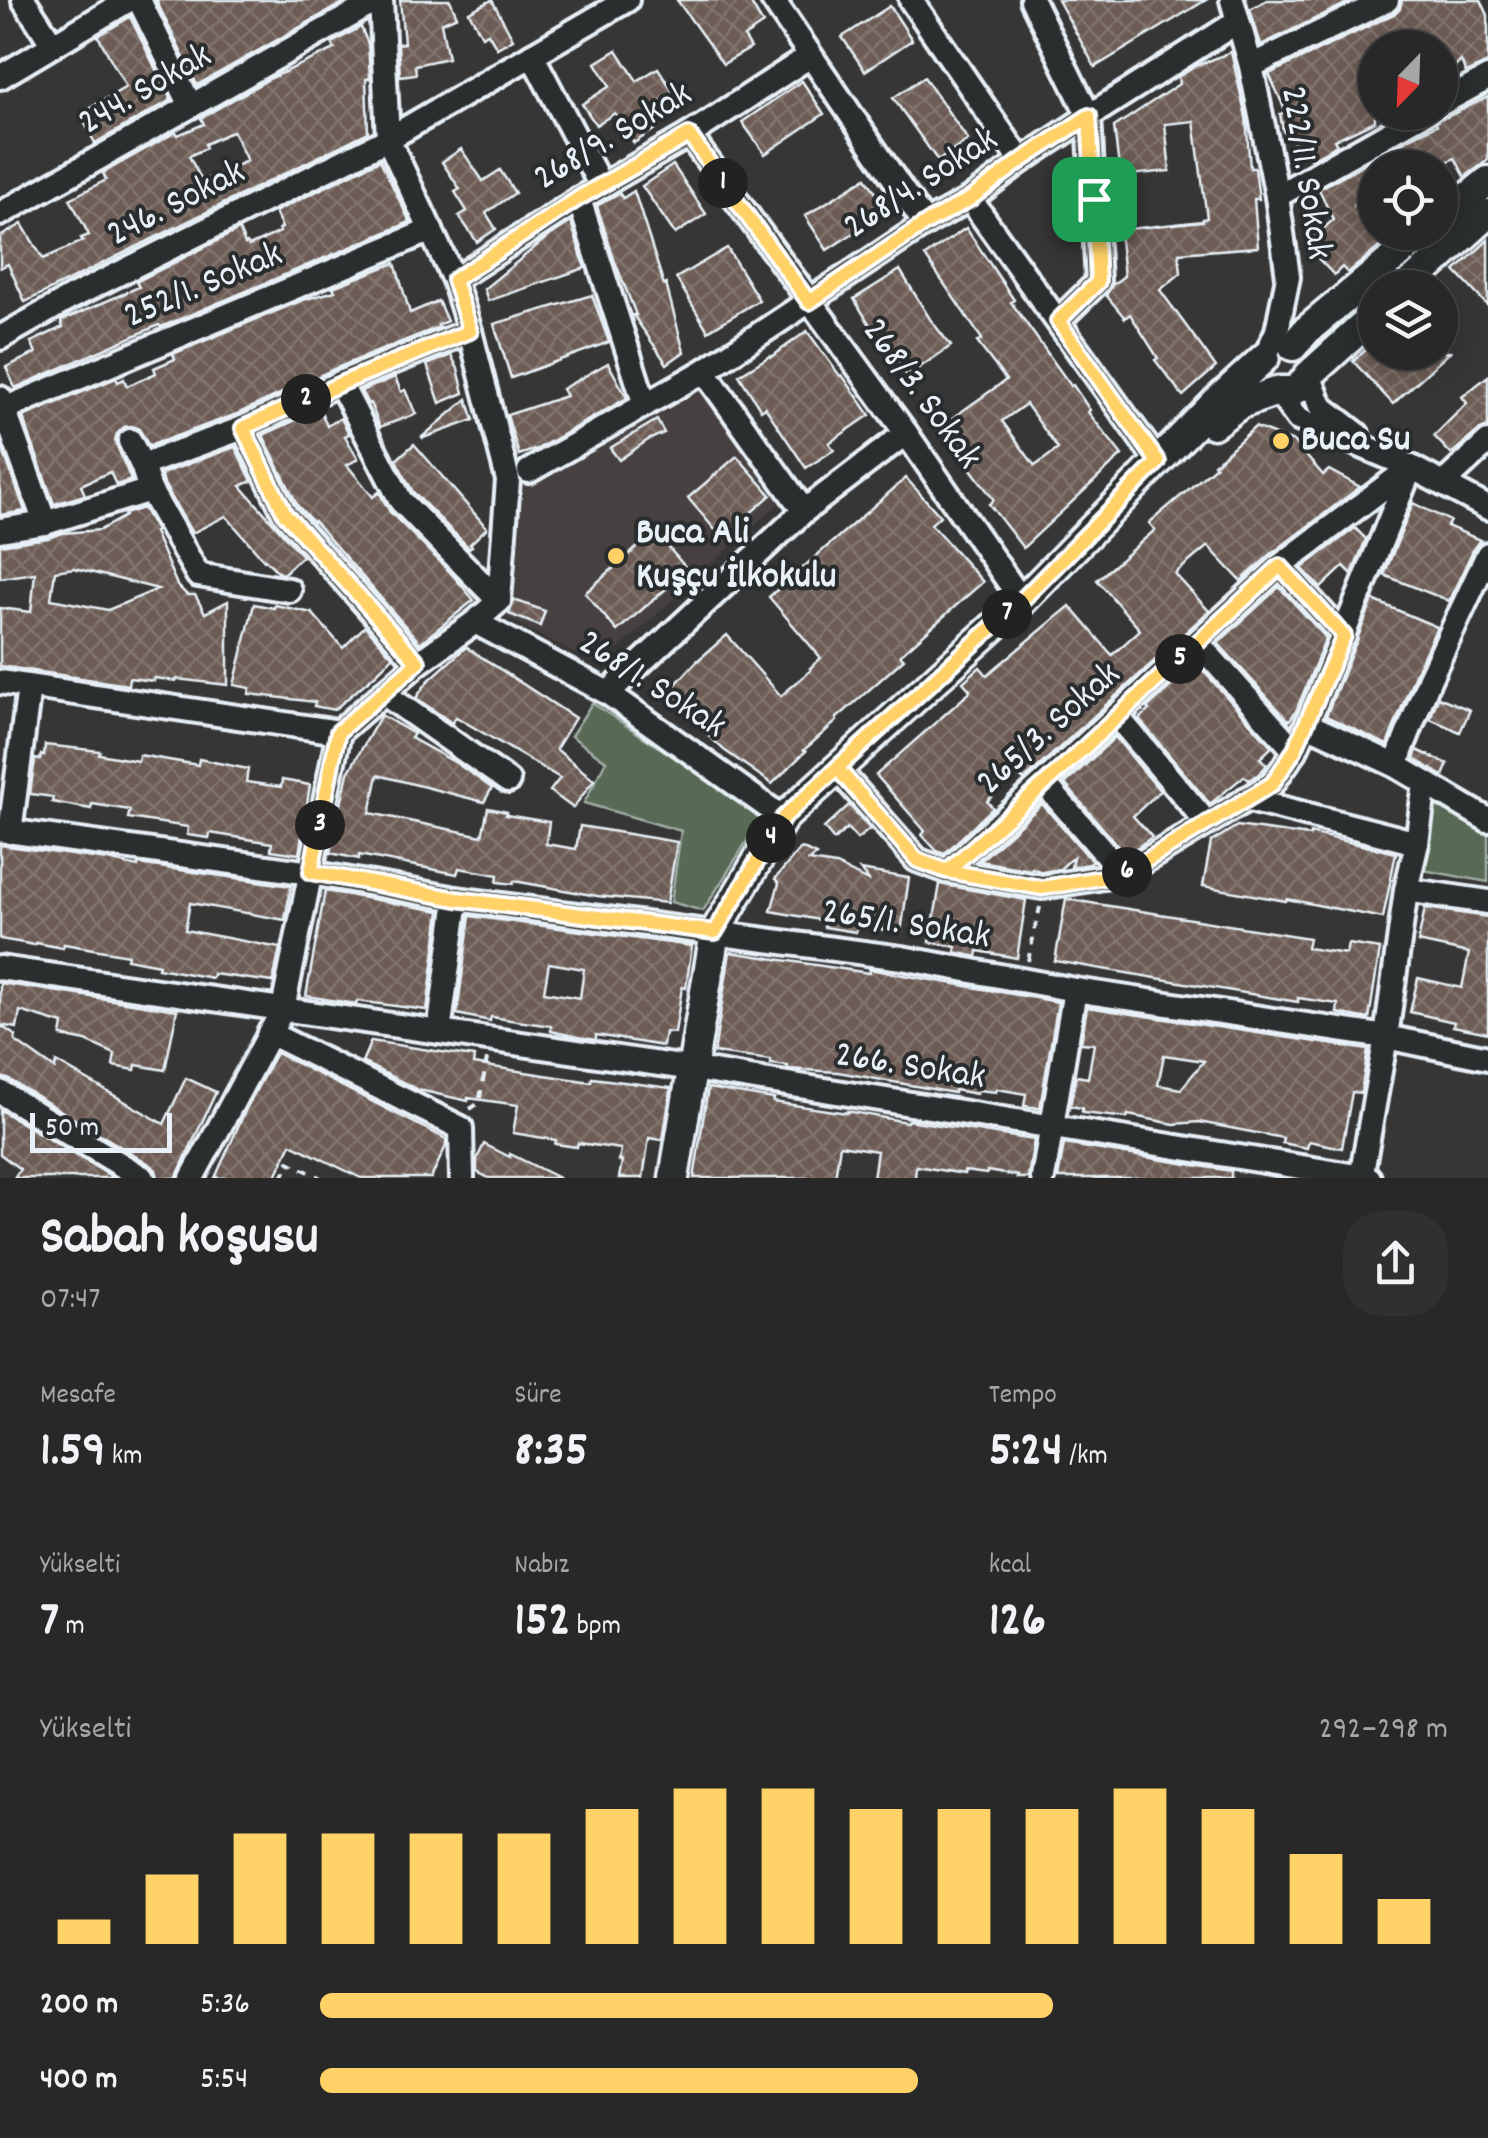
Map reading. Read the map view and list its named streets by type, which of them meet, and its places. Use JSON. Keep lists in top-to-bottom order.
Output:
{
  "streets": {
    "street": [
      "244. Sokak",
      "268/9. Sokak",
      "222/11. Sokak",
      "268/4. Sokak",
      "246. Sokak",
      "252/1. Sokak",
      "268/3. Sokak",
      "268/1. Sokak",
      "265/3. Sokak",
      "265/1. Sokak",
      "266. Sokak"
    ]
  },
  "crossings": [
    ["268/9. Sokak", "268/3. Sokak"],
    ["222/11. Sokak", "268/4. Sokak"],
    ["268/4. Sokak", "268/3. Sokak"]
  ],
  "places": ["Buca Su", "Buca Ali Kuşçu İlkokulu"],
  "scale_bar": "50 m",
  "north": "bottom left",
  "page": {
    "pins": [
      "1",
      "2",
      "7",
      "5",
      "3",
      "4",
      "6"
    ],
    "scale": "50 m",
    "heading": ["Sabah koşusu", "07:47"],
    "stats": [
      ["Mesafe", "1.59 km"],
      ["Süre", "8:35"],
      ["Tempo", "5:24 /km"],
      ["Yükselti", "7 m"],
      ["Nabız", "152 bpm"],
      ["kcal", "126"]
    ],
    "chart": ["Yükselti", "292–298 m"],
    "list": [
      {
        "name": "200 m",
        "note": "5:36"
      },
      {
        "name": "400 m",
        "note": "5:54"
      }
    ]
  }
}
